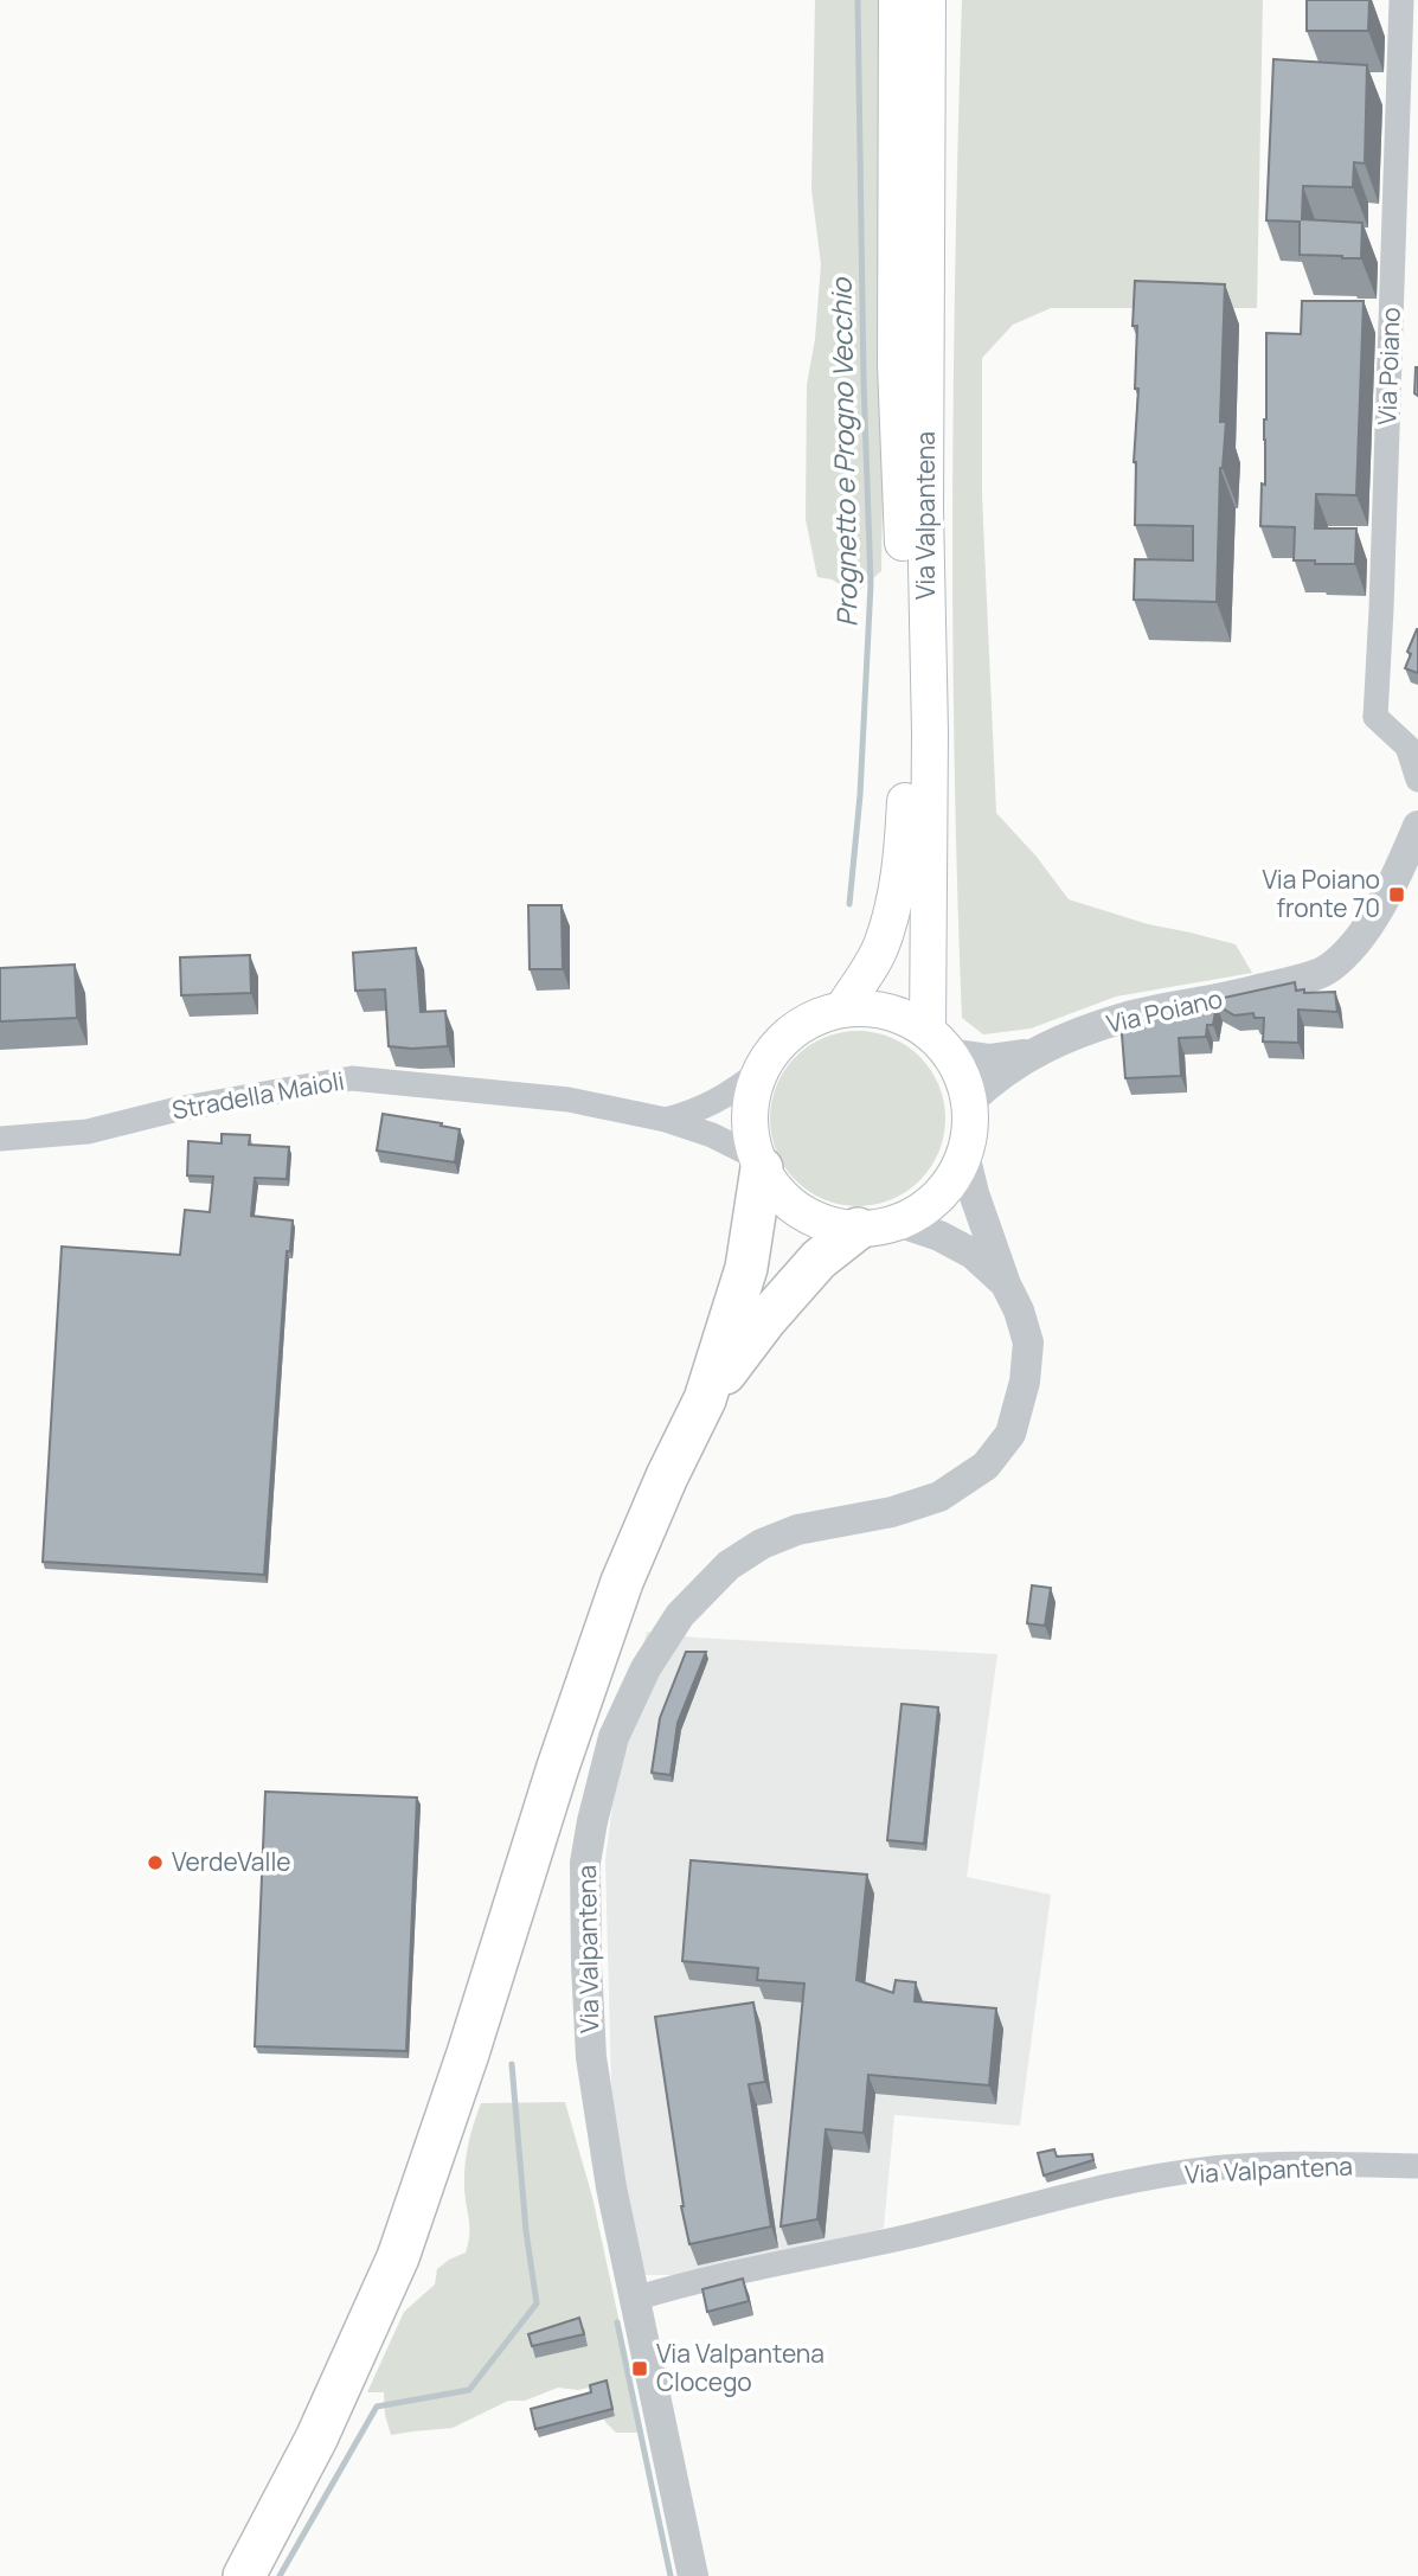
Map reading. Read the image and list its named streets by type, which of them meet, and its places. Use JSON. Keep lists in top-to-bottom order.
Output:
{
  "streets": {
    "highway": ["Via Valpantena"],
    "street": ["Via Poiano", "Stradella Maioli"]
  },
  "crossings": [
    ["Via Poiano", "Via Valpantena"],
    ["Via Poiano", "Stradella Maioli"],
    ["Via Valpantena", "Stradella Maioli"]
  ],
  "water": ["Prognetto e Progno Vecchio"],
  "places": {
    "transit": ["Via Poiano fronte 70", "Via Valpantena Clocego"],
    "other": ["VerdeValle"]
  }
}
